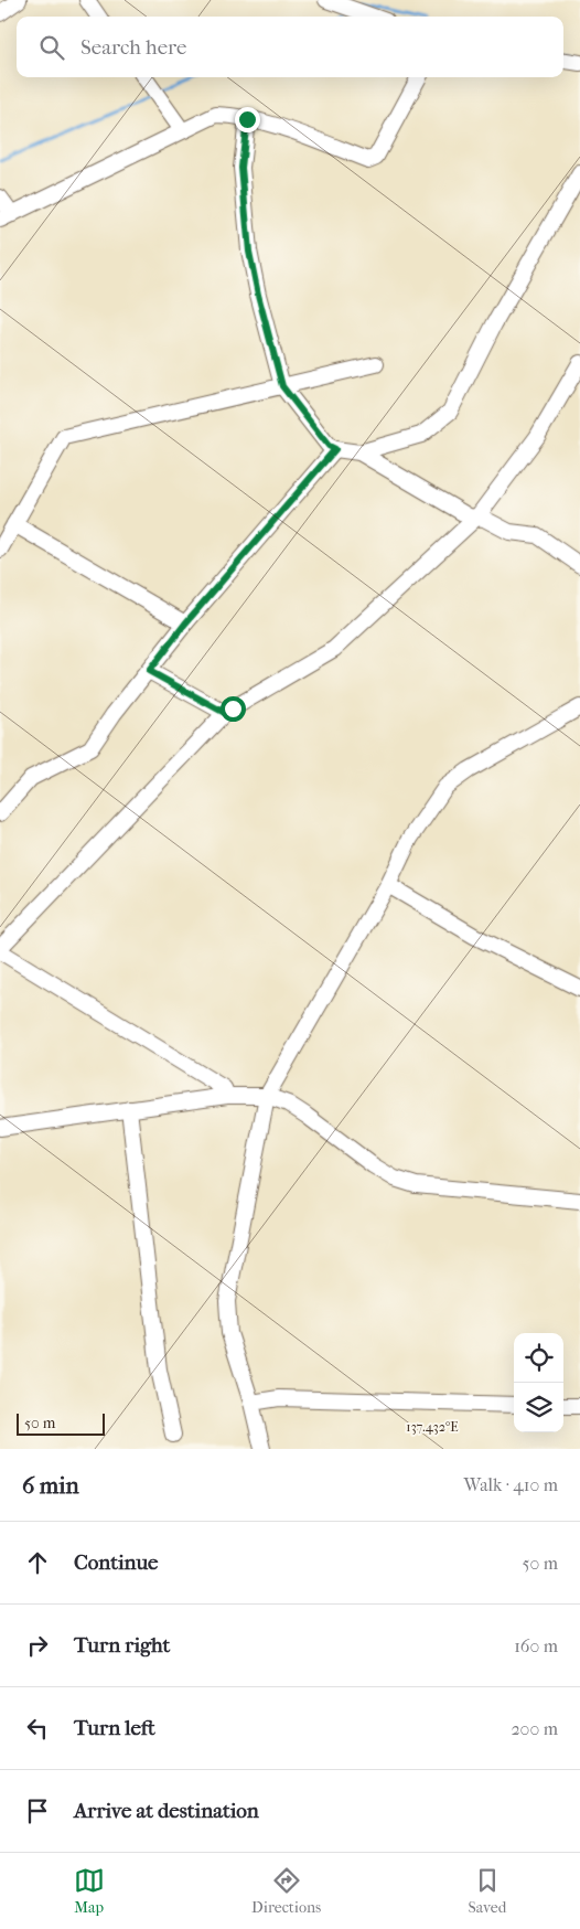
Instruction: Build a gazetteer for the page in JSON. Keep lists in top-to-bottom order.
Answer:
{
  "scale_bar": "50 m",
  "page": {
    "search": "Search here",
    "scale": "50 m",
    "heading": ["6 min", "Walk · 410 m"],
    "list": [
      ["Continue", "50 m"],
      ["Turn right", "160 m"],
      ["Turn left", "200 m"],
      "Arrive at destination"
    ],
    "nav": ["Map", "Directions", "Saved"]
  },
  "coordinates": ["137.432°E"]
}
